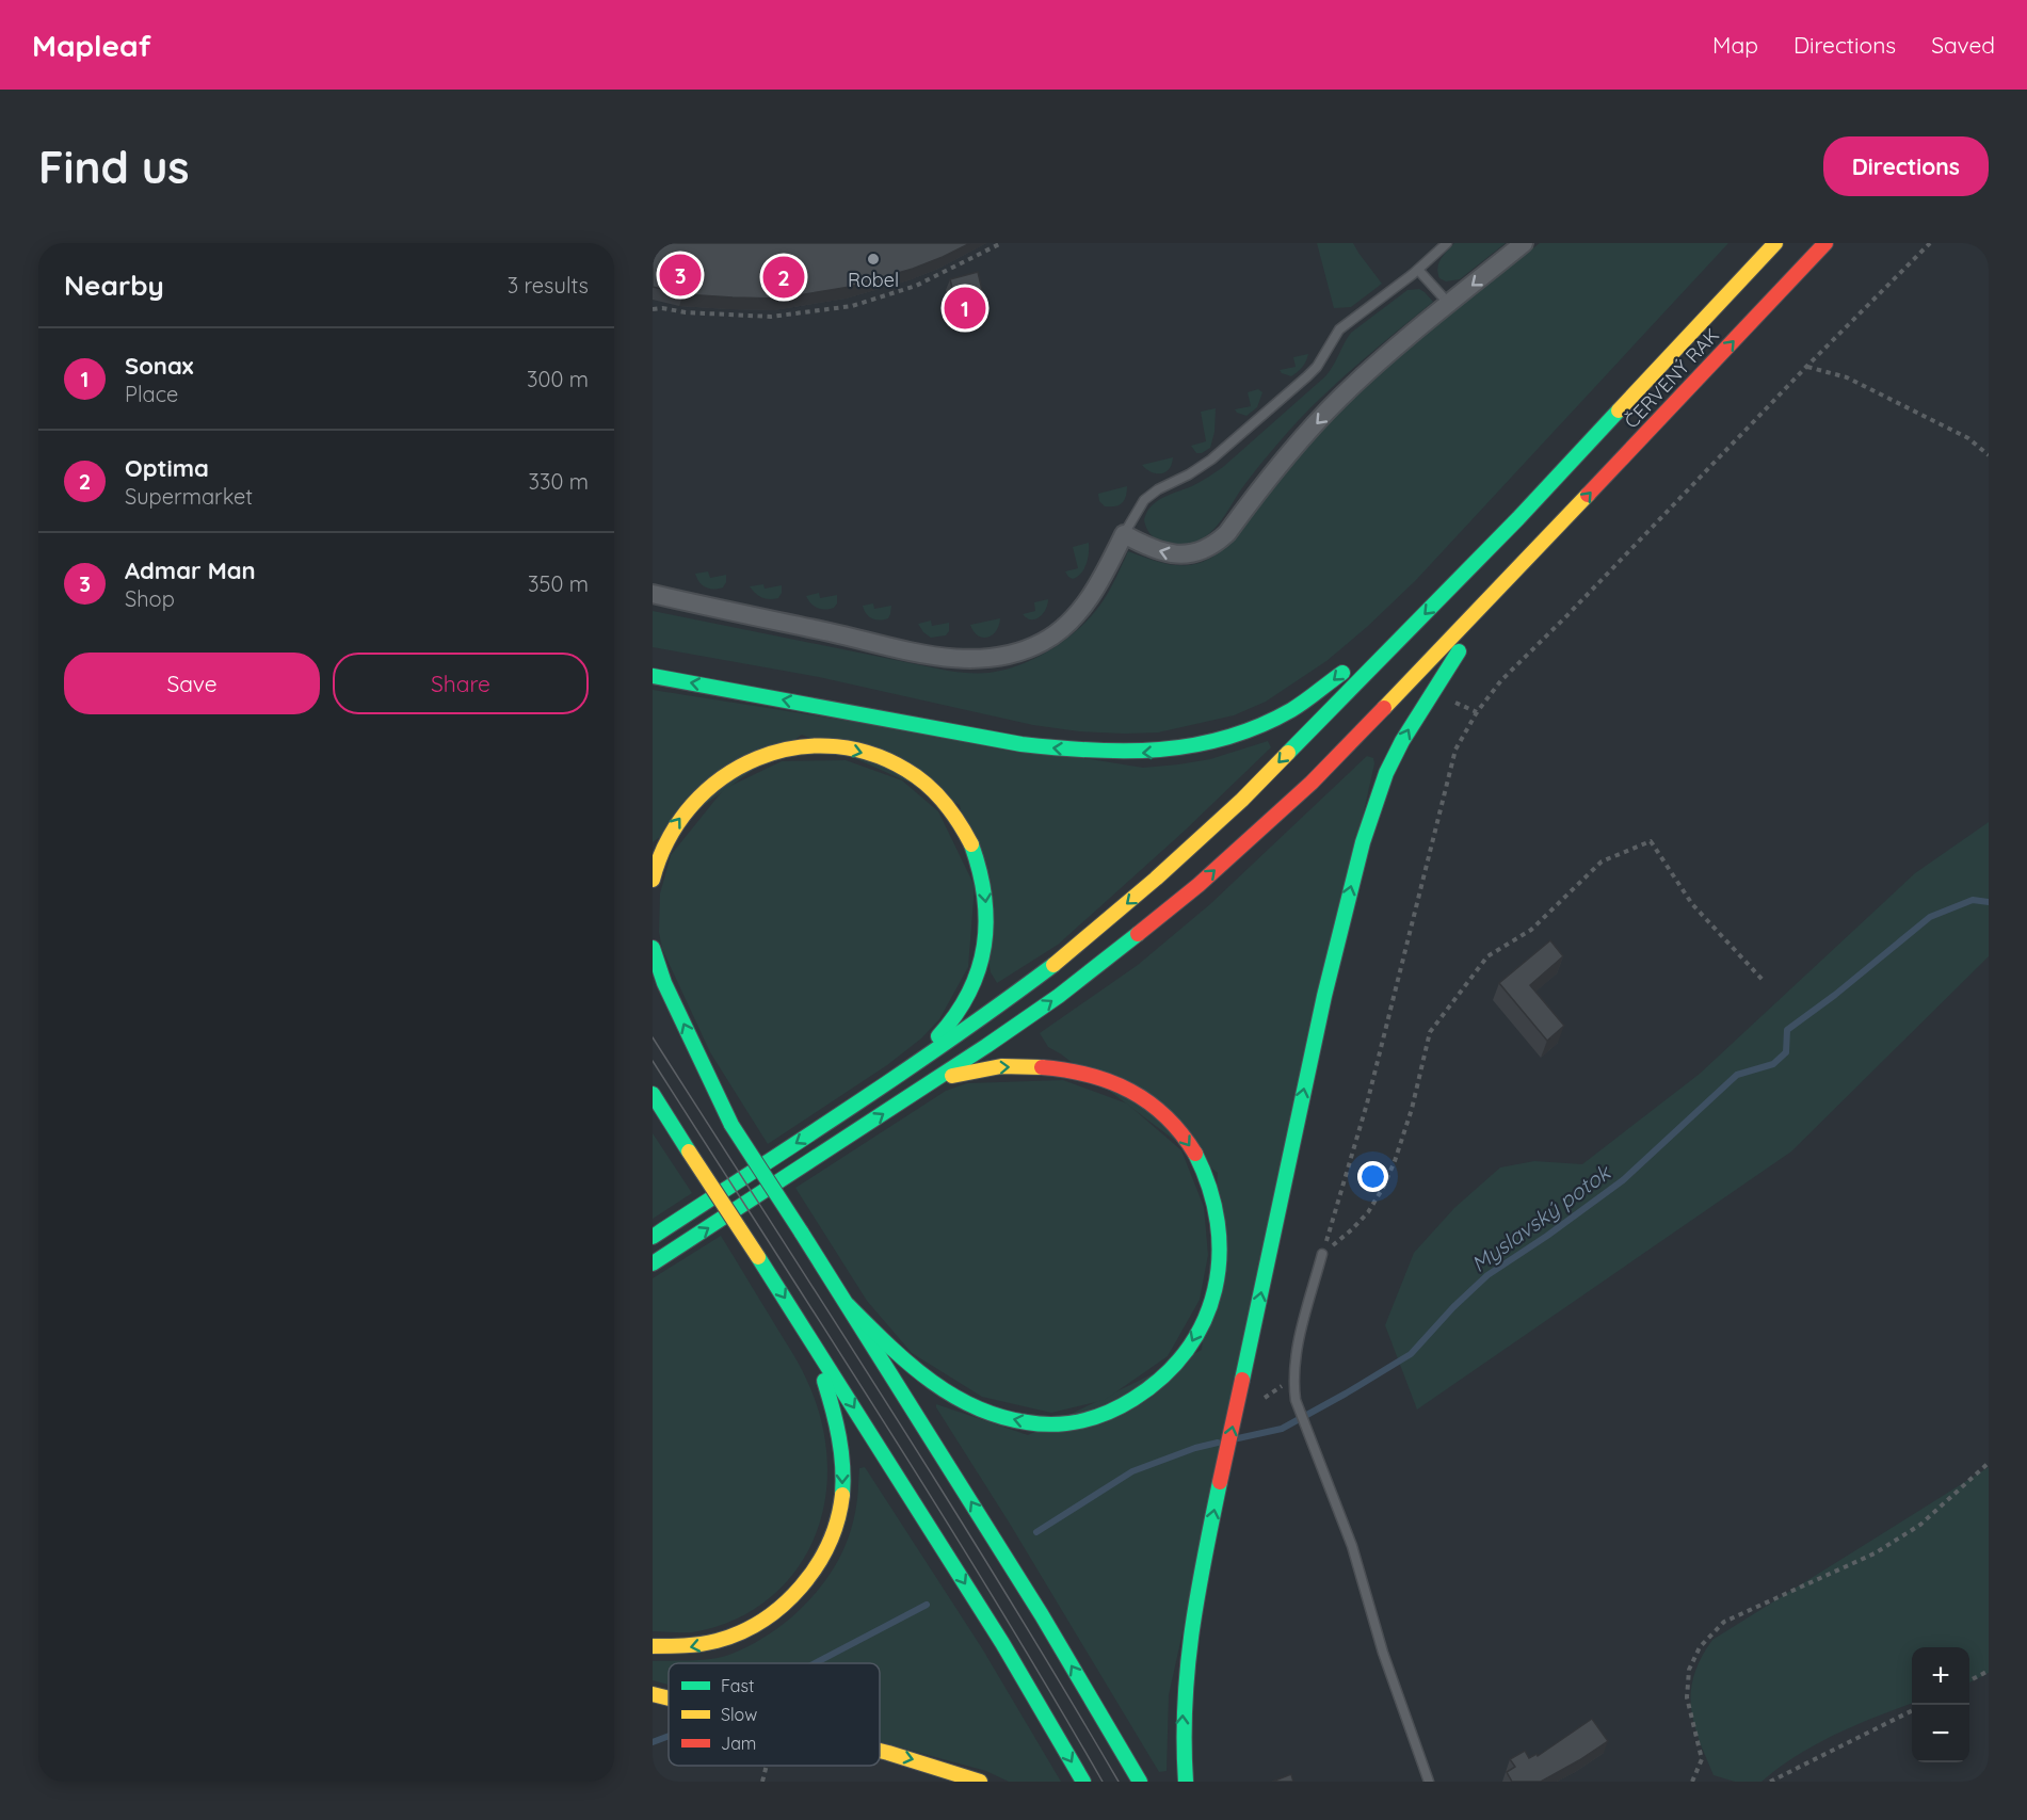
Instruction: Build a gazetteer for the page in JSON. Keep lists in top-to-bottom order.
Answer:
{
  "streets": {
    "highway": ["ČERVENÝ RAK"]
  },
  "water": ["Myslavský potok"],
  "places": ["Robel"],
  "legend": ["Fast", "Slow", "Jam"],
  "page": {
    "header": "Mapleaf",
    "nav": ["Map", "Directions", "Saved"],
    "buttons": [
      "Directions",
      ["Save", "Share"]
    ],
    "title": "Find us",
    "heading": ["Nearby", "3 results"],
    "pins": ["3", "2", "1"],
    "list": [
      {
        "mark": "1",
        "name": "Sonax",
        "note": "Place",
        "value": "300 m"
      },
      {
        "mark": "2",
        "name": "Optima",
        "note": "Supermarket",
        "value": "330 m"
      },
      {
        "mark": "3",
        "name": "Admar Man",
        "note": "Shop",
        "value": "350 m"
      }
    ],
    "map_buttons": ["+", "−"]
  }
}
